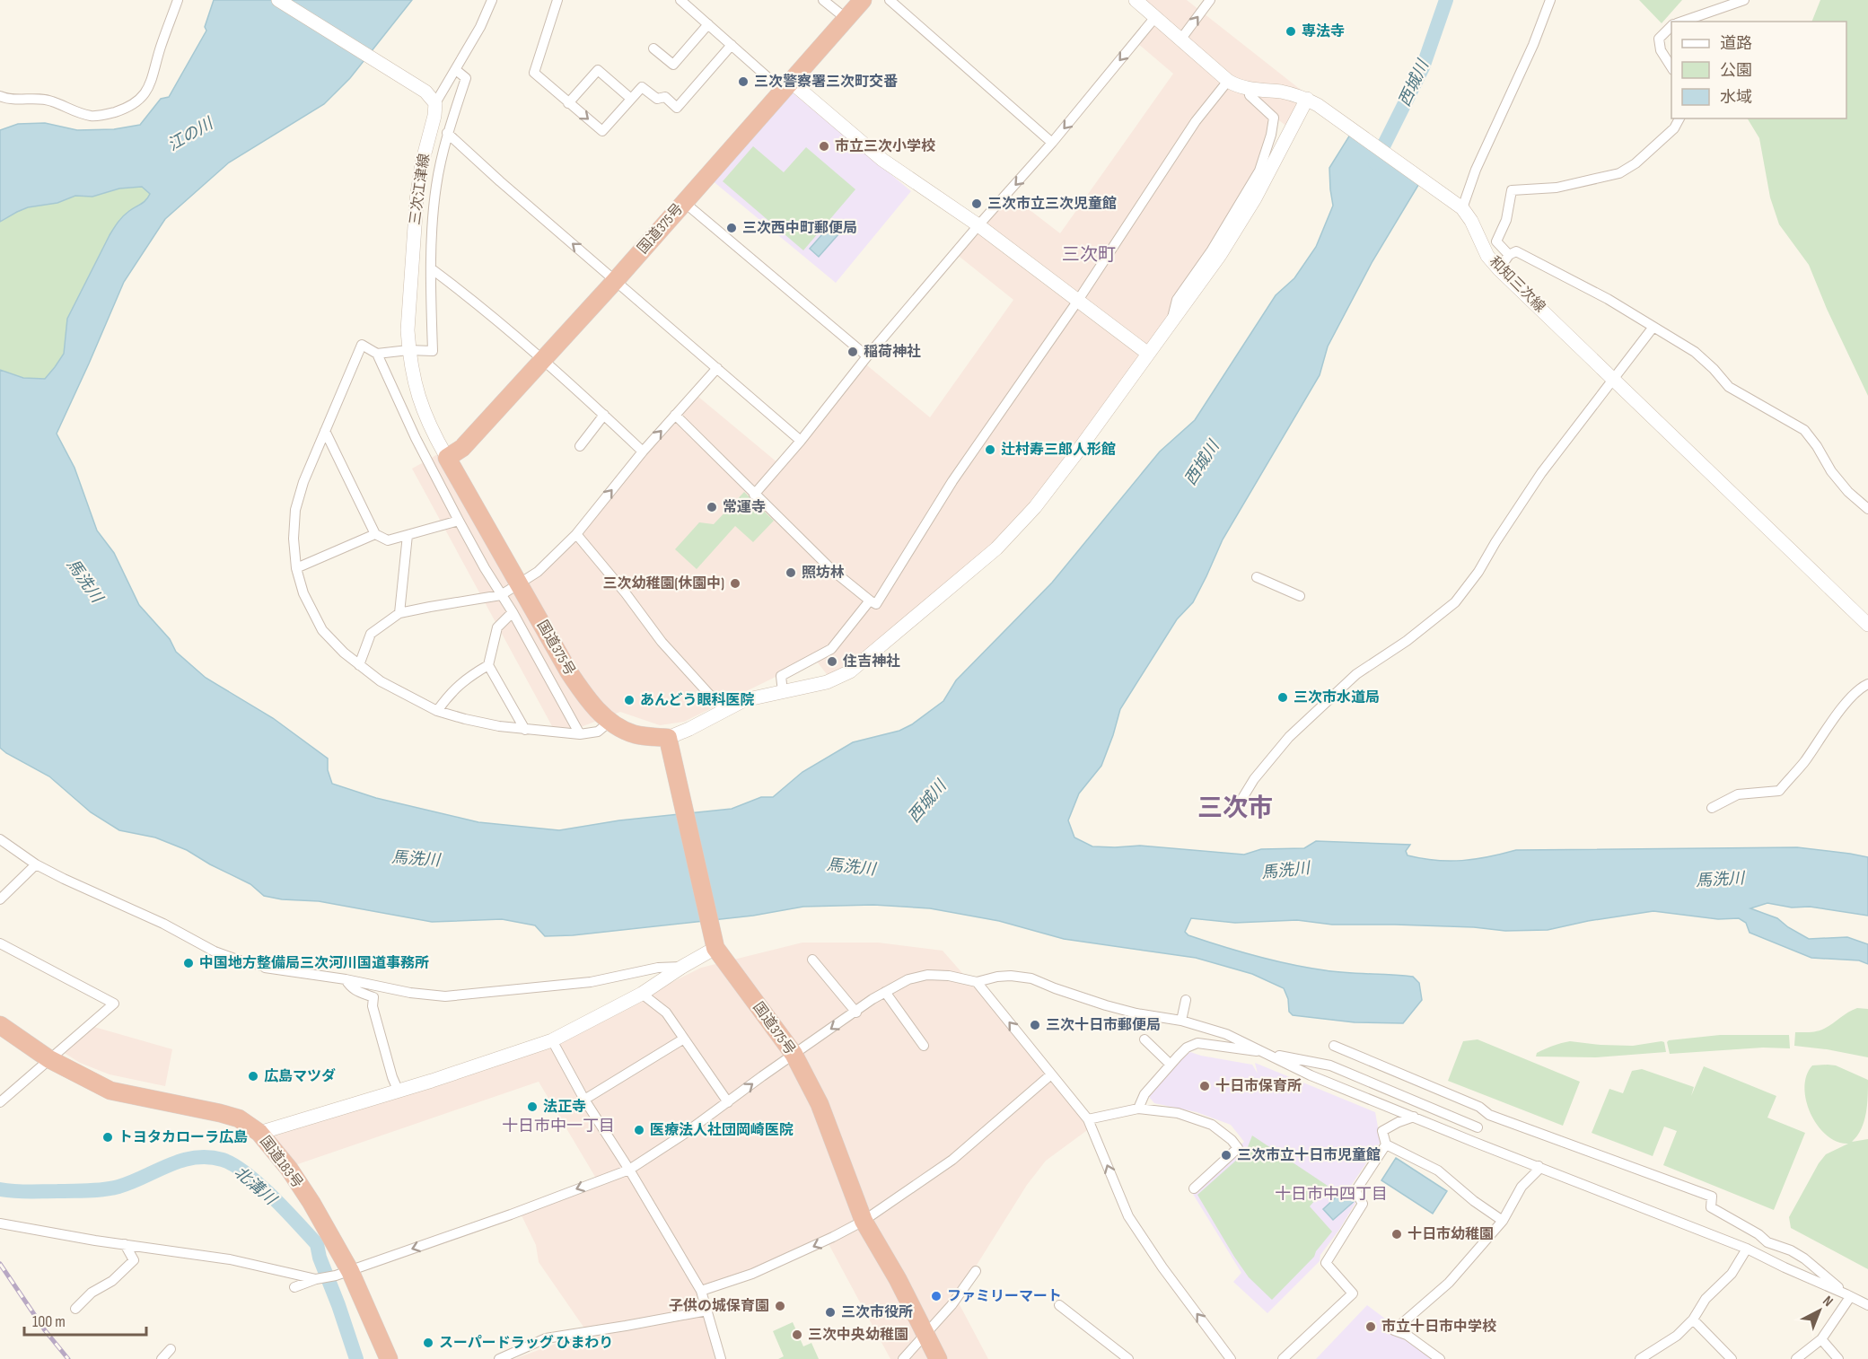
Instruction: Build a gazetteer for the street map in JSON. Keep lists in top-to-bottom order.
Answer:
{
  "streets": {
    "highway": ["国道375号", "国道183号"],
    "street": ["三次江津線", "和知三次線"]
  },
  "crossings": [
    ["三次江津線", "国道375号"]
  ],
  "districts": [
    "三次町",
    "三次市",
    "十日市中一丁目",
    "十日市中四丁目"
  ],
  "water": [
    "西城川",
    "江の川",
    "馬洗川",
    "北溝川"
  ],
  "places": [
    "専法寺",
    "三次警察署三次町交番",
    "市立三次小学校",
    "三次市立三次児童館",
    "三次西中町郵便局",
    "稲荷神社",
    "辻村寿三郎人形館",
    "常運寺",
    "照坊林",
    "三次幼稚園(休園中)",
    "住吉神社",
    "三次市水道局",
    "あんどう眼科医院",
    "中国地方整備局三次河川国道事務所",
    "三次十日市郵便局",
    "広島マツダ",
    "十日市保育所",
    "法正寺",
    "医療法人社団岡崎医院",
    "トヨタカローラ広島",
    "三次市立十日市児童館",
    "十日市幼稚園",
    "ファミリーマート",
    "子供の城保育園",
    "三次市役所",
    "市立十日市中学校",
    "三次中央幼稚園",
    "スーパードラッグ ひまわり"
  ],
  "legend": ["道路", "公園", "水域"],
  "scale_bar": "100 m",
  "north": "top right"
}
